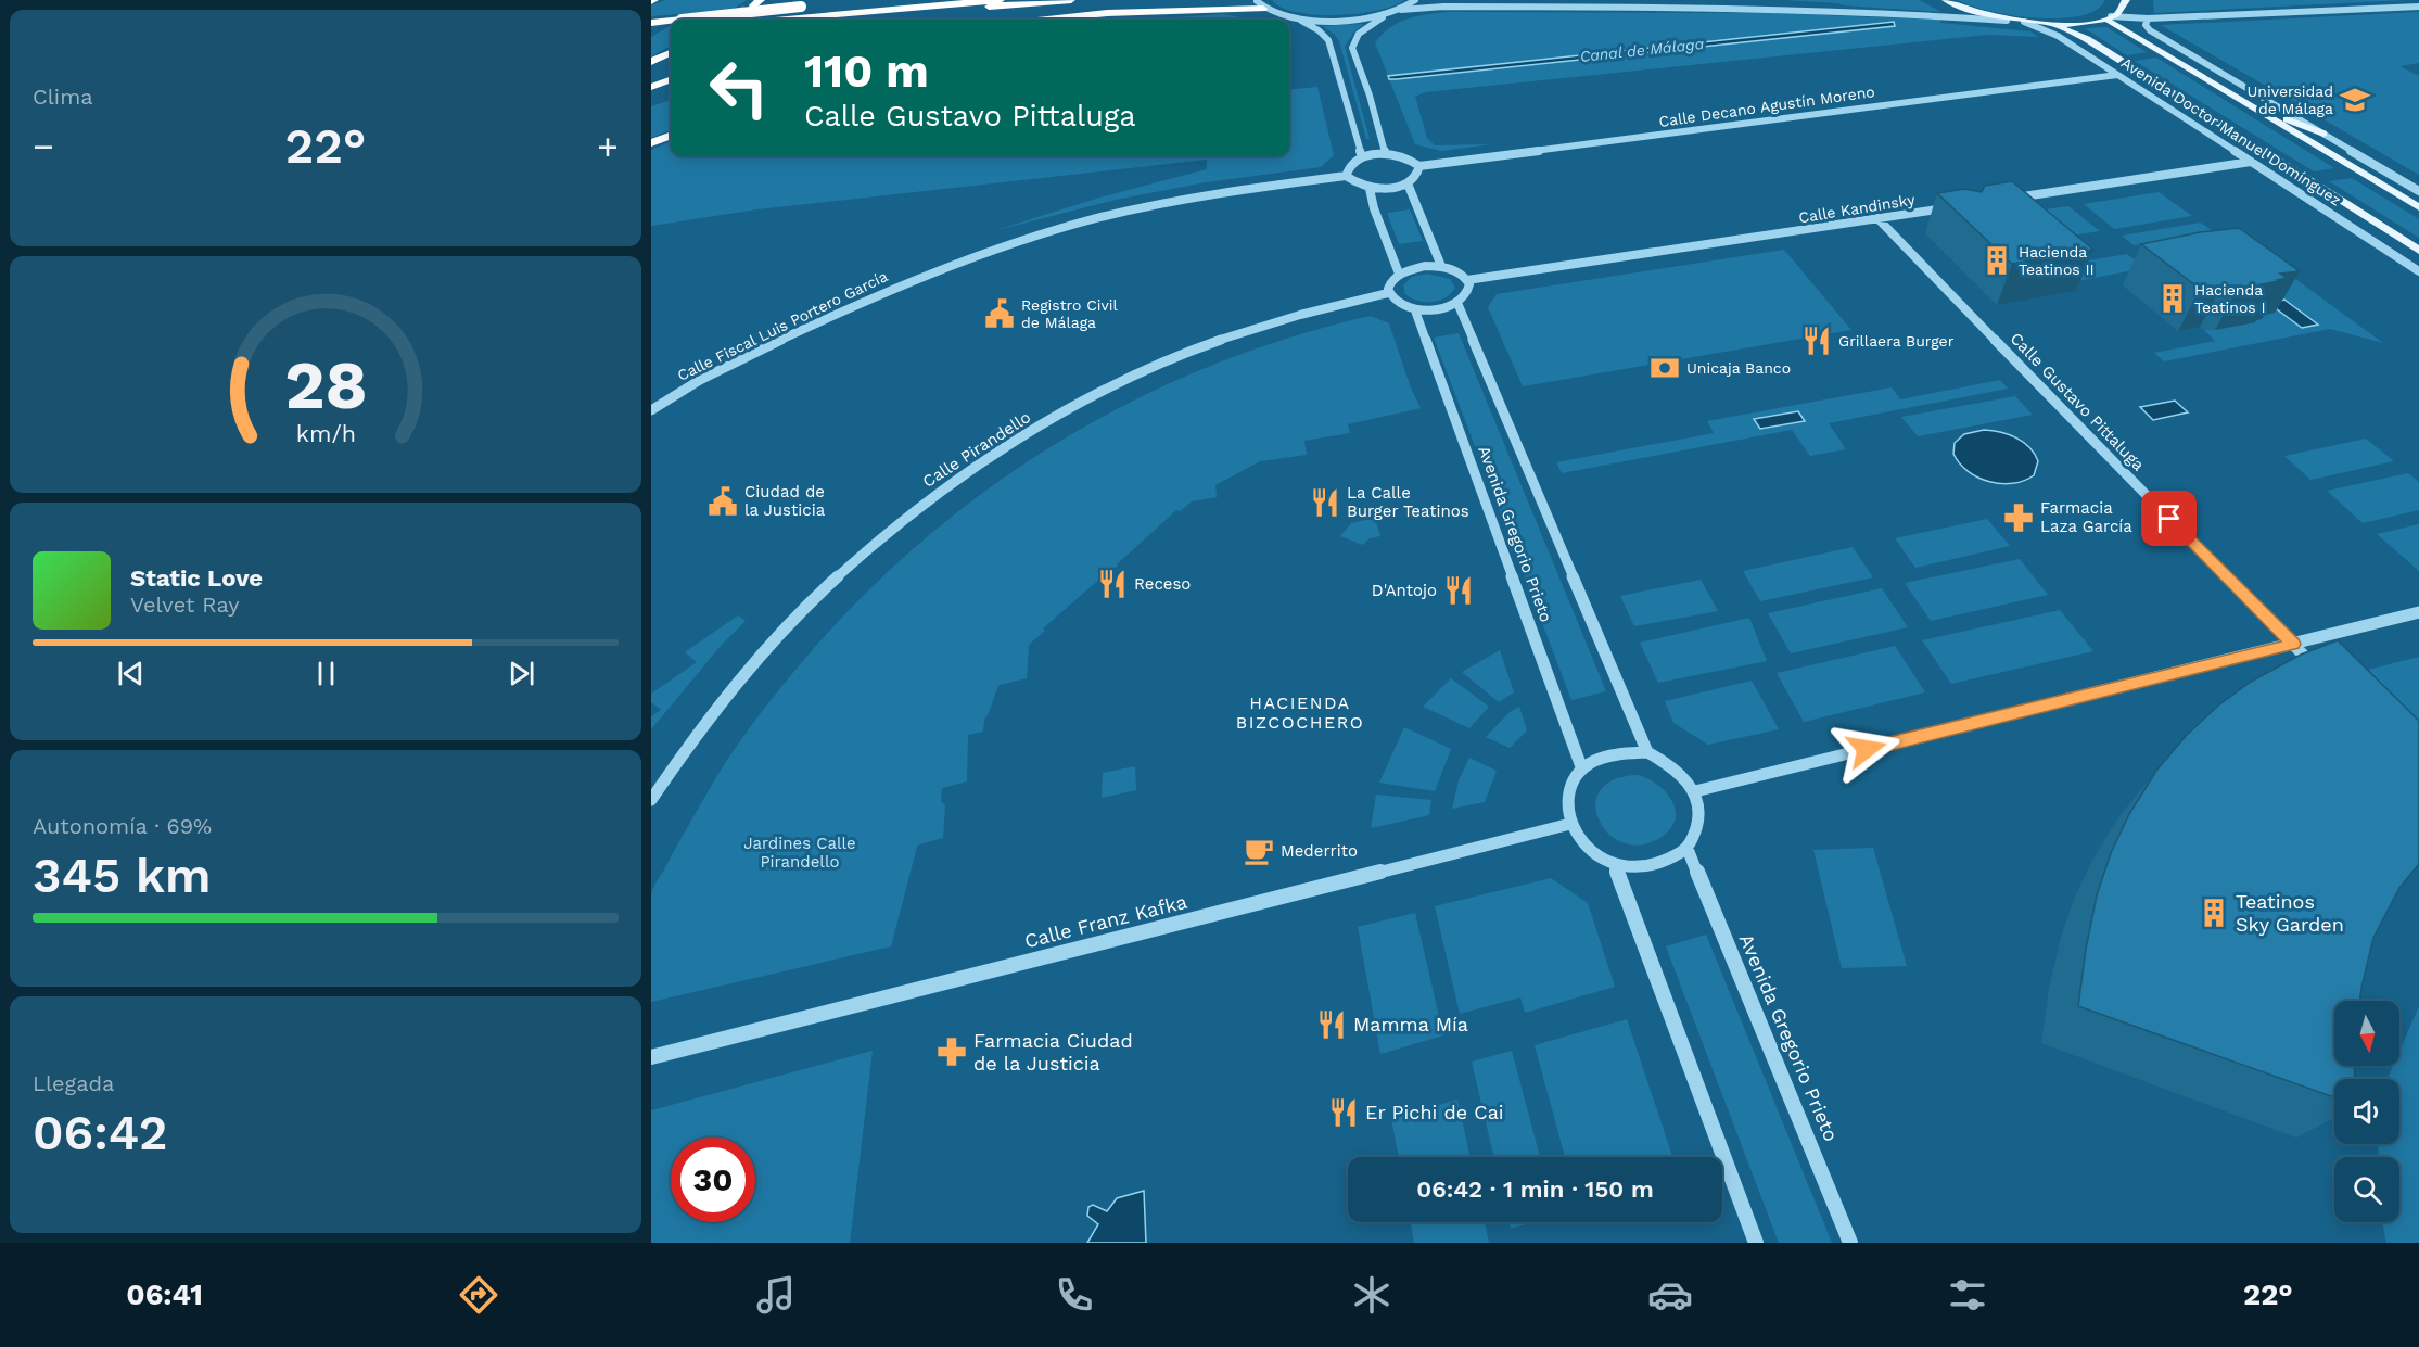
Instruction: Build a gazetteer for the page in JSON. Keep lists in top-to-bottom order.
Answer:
{
  "streets": {
    "main road": ["Avenida Doctor Manuel Domínguez"],
    "street": [
      "Calle Decano Agustín Moreno",
      "Calle Kandinsky",
      "Calle Fiscal Luis Portero García",
      "Calle Gustavo Pittaluga",
      "Calle Pirandello",
      "Avenida Gregorio Prieto",
      "Calle Franz Kafka"
    ]
  },
  "crossings": [
    ["Calle Decano Agustín Moreno", "Avenida Doctor Manuel Domínguez"],
    ["Calle Kandinsky", "Calle Gustavo Pittaluga"],
    ["Avenida Gregorio Prieto", "Calle Franz Kafka"]
  ],
  "districts": ["HACIENDA BIZCOCHERO"],
  "water": ["Canal de Málaga"],
  "parks": ["Jardines Calle Pirandello"],
  "places": {
    "school or university": ["Universidad de Málaga"],
    "building": ["Hacienda Teatinos II", "Hacienda Teatinos I", "Teatinos Sky Garden"],
    "public building": ["Registro Civil de Málaga", "Ciudad de la Justicia"],
    "restaurant": [
      "Grillaera Burger",
      "La Calle Burger Teatinos",
      "Receso",
      "D'Antojo",
      "Mamma Mía",
      "Er Pichi de Cai"
    ],
    "bank": ["Unicaja Banco"],
    "pharmacy": ["Farmacia Laza García", "Farmacia Ciudad de la Justicia"],
    "cafe": ["Mederrito"]
  },
  "north": "bottom",
  "page": {
    "tile": [
      "Clima",
      ["Autonomía · 69%", "345 km"],
      ["Llegada", "06:42"]
    ],
    "turn": ["110 m", "Calle Gustavo Pittaluga"],
    "heat": ["−", "22°", "+"],
    "song": ["Static Love", "Velvet Ray"],
    "limit": "30",
    "trip": "06:42 · 1 min · 150 m",
    "tabs": ["06:41", "22°"],
    "gauge": ["28", "km/h"]
  }
}
